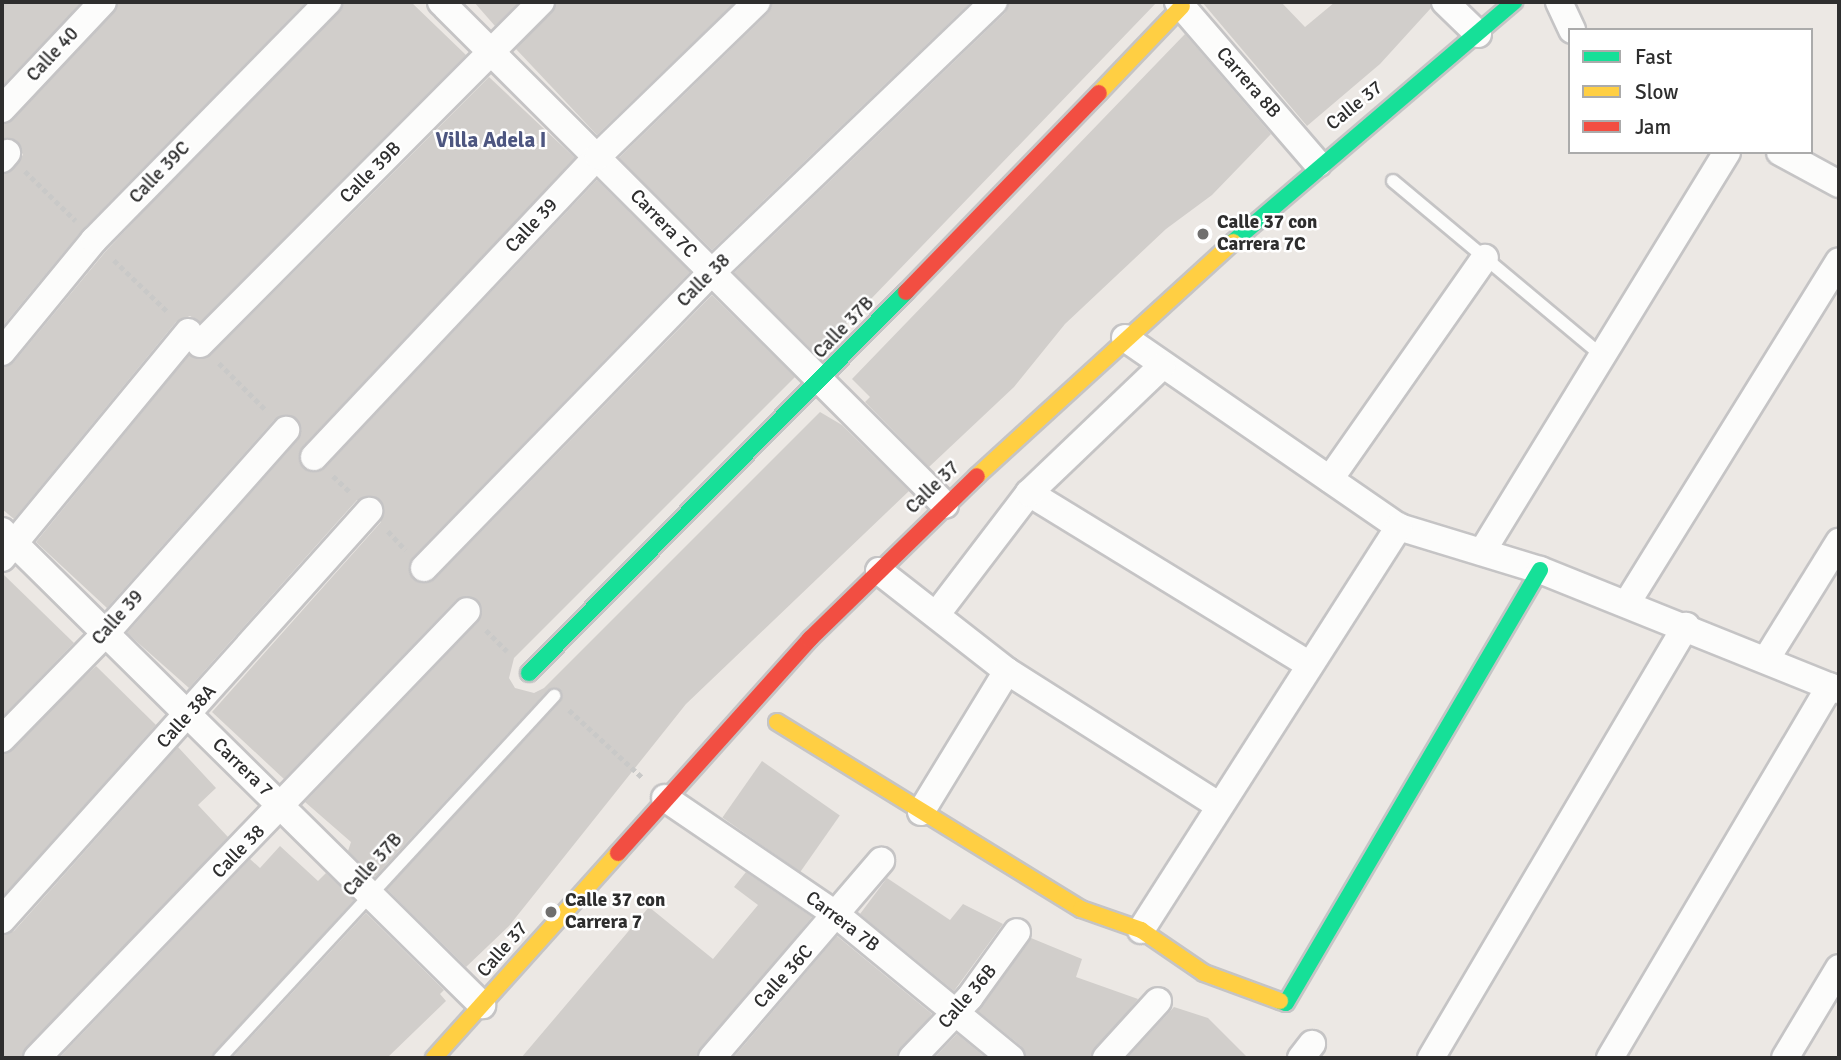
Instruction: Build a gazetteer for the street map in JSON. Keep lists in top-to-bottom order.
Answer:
{
  "streets": {
    "street": [
      "Calle 40",
      "Carrera 8B",
      "Calle 37",
      "Calle 39C",
      "Calle 39B",
      "Carrera 7C",
      "Calle 39",
      "Calle 38",
      "Calle 37B",
      "Calle 38A",
      "Carrera 7",
      "Carrera 7B",
      "Calle 36C",
      "Calle 36B"
    ]
  },
  "crossings": [
    ["Carrera 8B", "Calle 37"],
    ["Carrera 8B", "Calle 37B"],
    ["Calle 37", "Carrera 7C"],
    ["Calle 37", "Carrera 7"],
    ["Calle 37", "Carrera 7B"],
    ["Calle 39B", "Carrera 7C"],
    ["Calle 39B", "Carrera 7"],
    ["Carrera 7C", "Calle 39"],
    ["Carrera 7C", "Calle 38"],
    ["Carrera 7C", "Calle 37B"],
    ["Calle 39", "Carrera 7"],
    ["Calle 38", "Carrera 7"],
    ["Calle 37B", "Carrera 7"],
    ["Calle 38A", "Carrera 7"],
    ["Carrera 7B", "Calle 36C"],
    ["Carrera 7B", "Calle 36B"]
  ],
  "districts": ["Villa Adela I"],
  "places": ["Calle 37 con Carrera 7C", "Calle 37 con Carrera 7"],
  "legend": ["Fast", "Slow", "Jam"]
}
